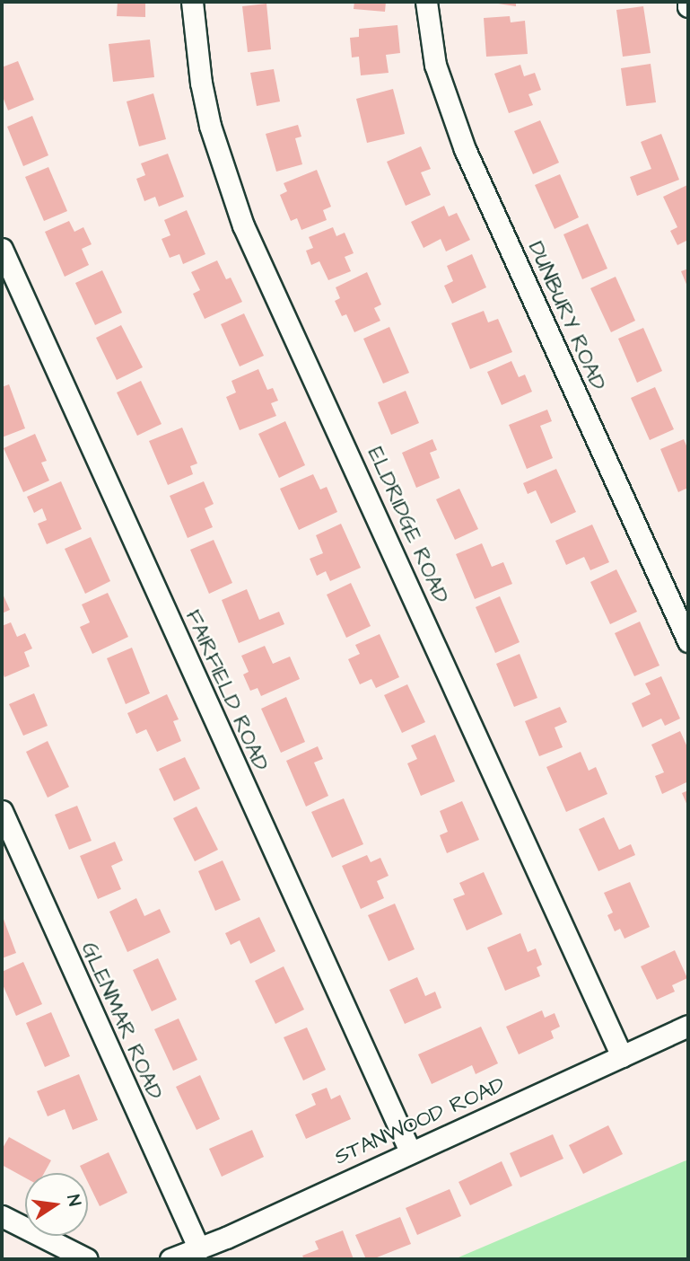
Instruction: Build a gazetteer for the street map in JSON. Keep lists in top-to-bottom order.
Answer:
{
  "streets": {
    "street": [
      "DUNBURY ROAD",
      "ELDRIDGE ROAD",
      "FAIRFIELD ROAD",
      "GLENMAR ROAD",
      "STANWOOD ROAD"
    ]
  },
  "crossings": [
    ["ELDRIDGE ROAD", "STANWOOD ROAD"],
    ["FAIRFIELD ROAD", "STANWOOD ROAD"],
    ["GLENMAR ROAD", "STANWOOD ROAD"]
  ],
  "north": "right"
}
